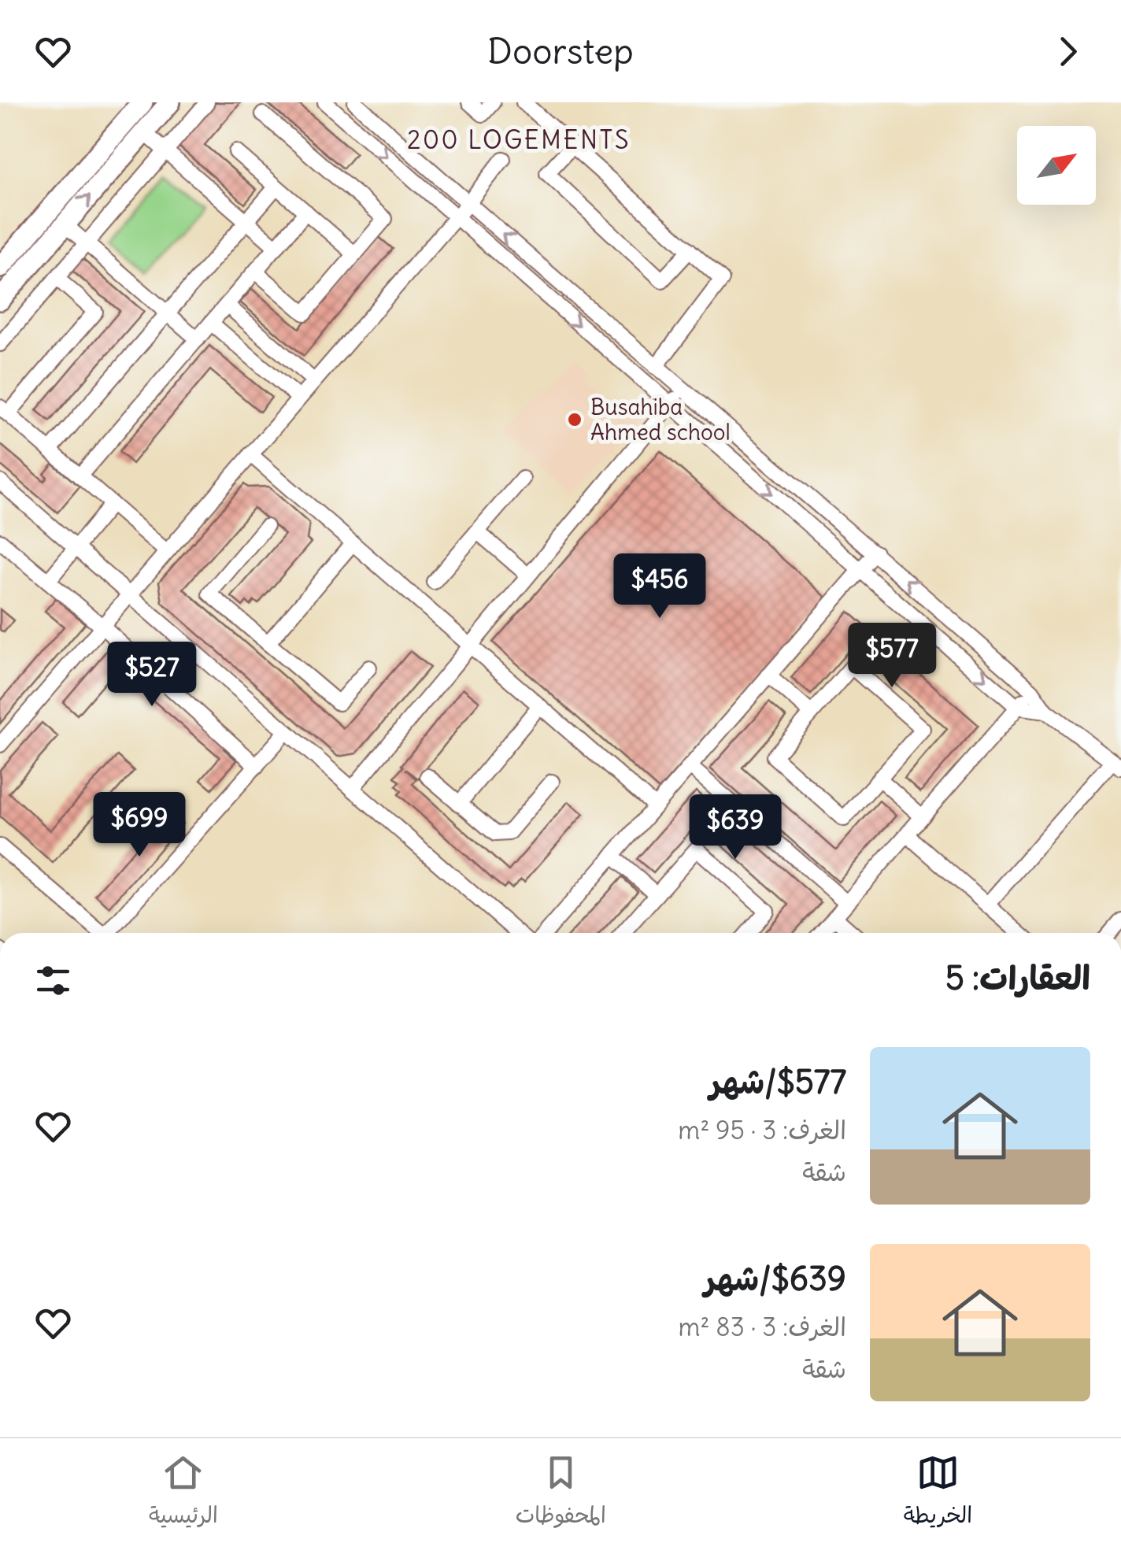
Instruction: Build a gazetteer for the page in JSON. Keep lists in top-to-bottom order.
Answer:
{
  "districts": ["200 LOGEMENTS"],
  "places": ["Busahiba Ahmed school"],
  "north": "top right",
  "page": {
    "header": "Doorstep",
    "price": [
      "$456",
      "$577",
      "$527",
      "$699",
      "$639"
    ],
    "heading": "العقارات: 5",
    "list": [
      {
        "name": "$577/شهر",
        "note": "الغرف: 3 · 95 m² · شقة"
      },
      {
        "name": "$639/شهر",
        "note": "الغرف: 3 · 83 m² · شقة"
      }
    ],
    "tabs": ["الخريطة", "المحفوظات", "الرئيسية"]
  }
}
